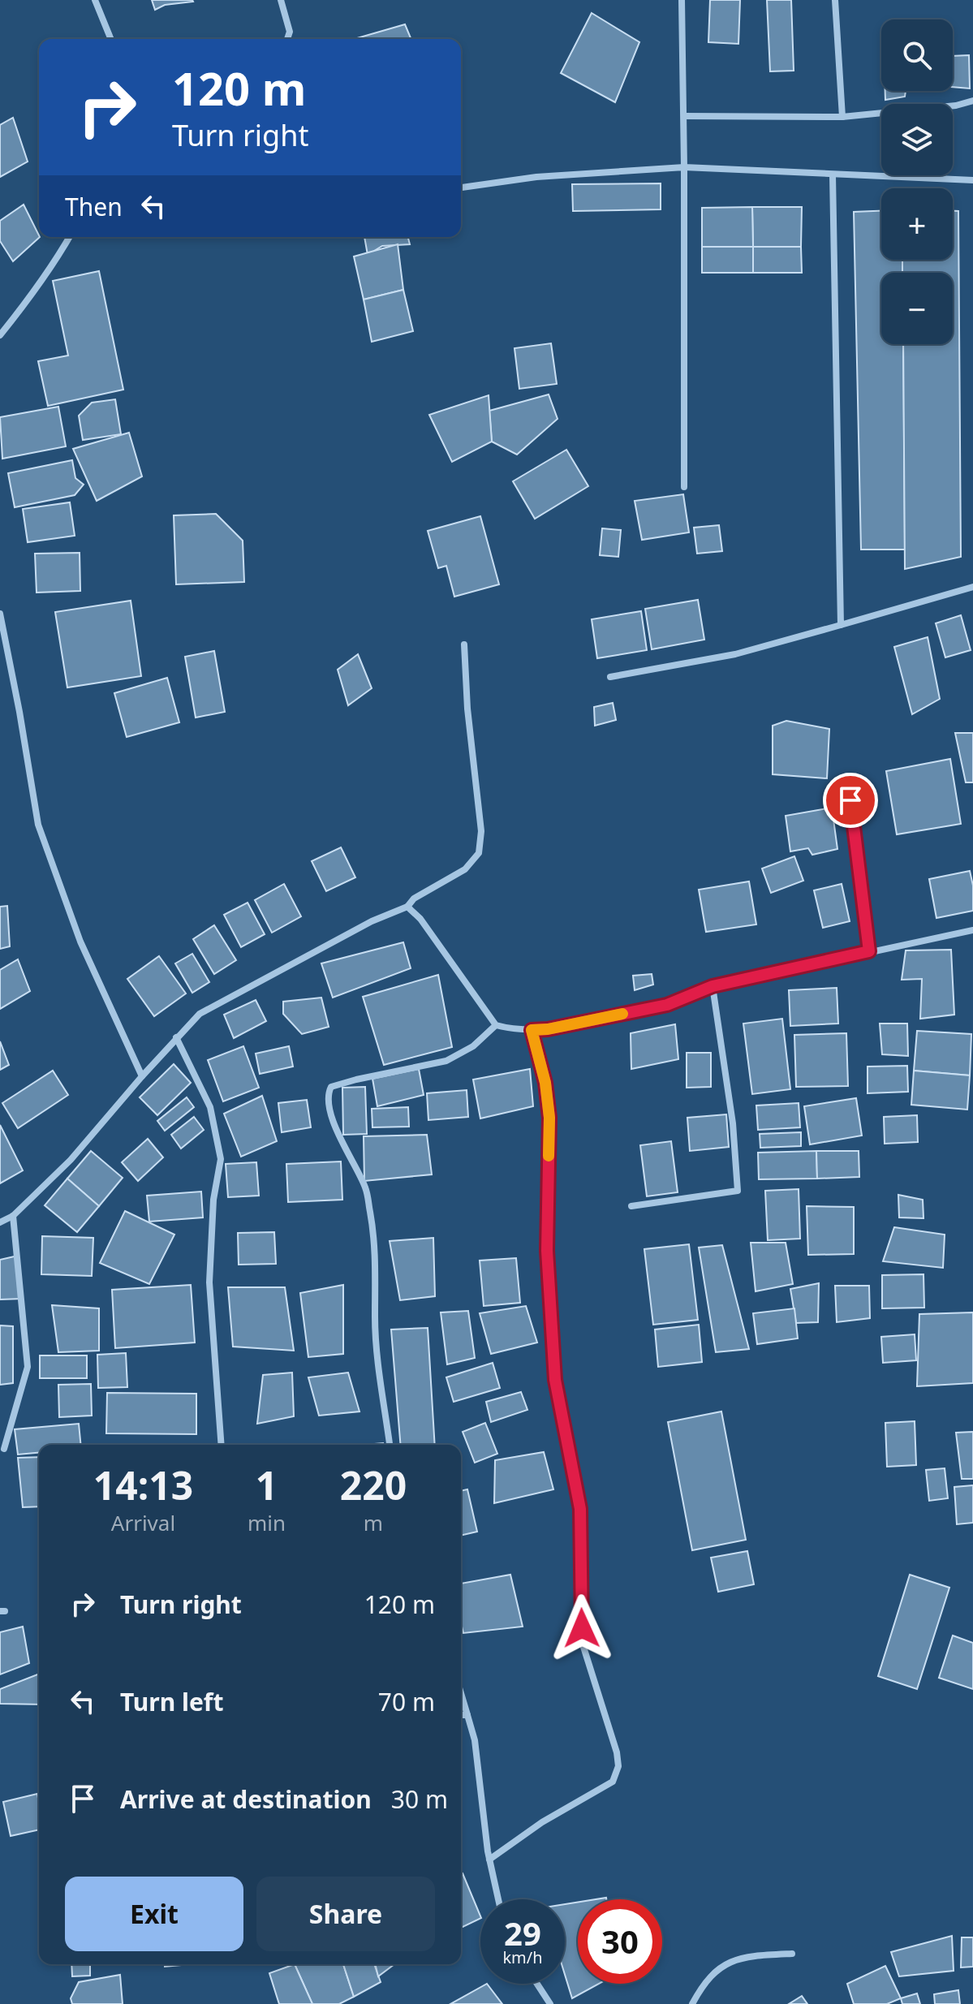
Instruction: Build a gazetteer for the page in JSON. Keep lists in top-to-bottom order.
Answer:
{
  "page": {
    "map_buttons": ["+", "−"],
    "turn": ["120 m", "Turn right"],
    "then": "Then",
    "eta": [
      "14:13",
      "Arrival",
      "1",
      "min",
      "220",
      "m"
    ],
    "list": [
      {
        "name": "Turn right",
        "value": "120 m"
      },
      {
        "name": "Turn left",
        "value": "70 m"
      },
      {
        "name": "Arrive at destination",
        "value": "30 m"
      }
    ],
    "buttons": ["Exit", "Share"],
    "speed": "29 km/h",
    "limit": "30"
  }
}
